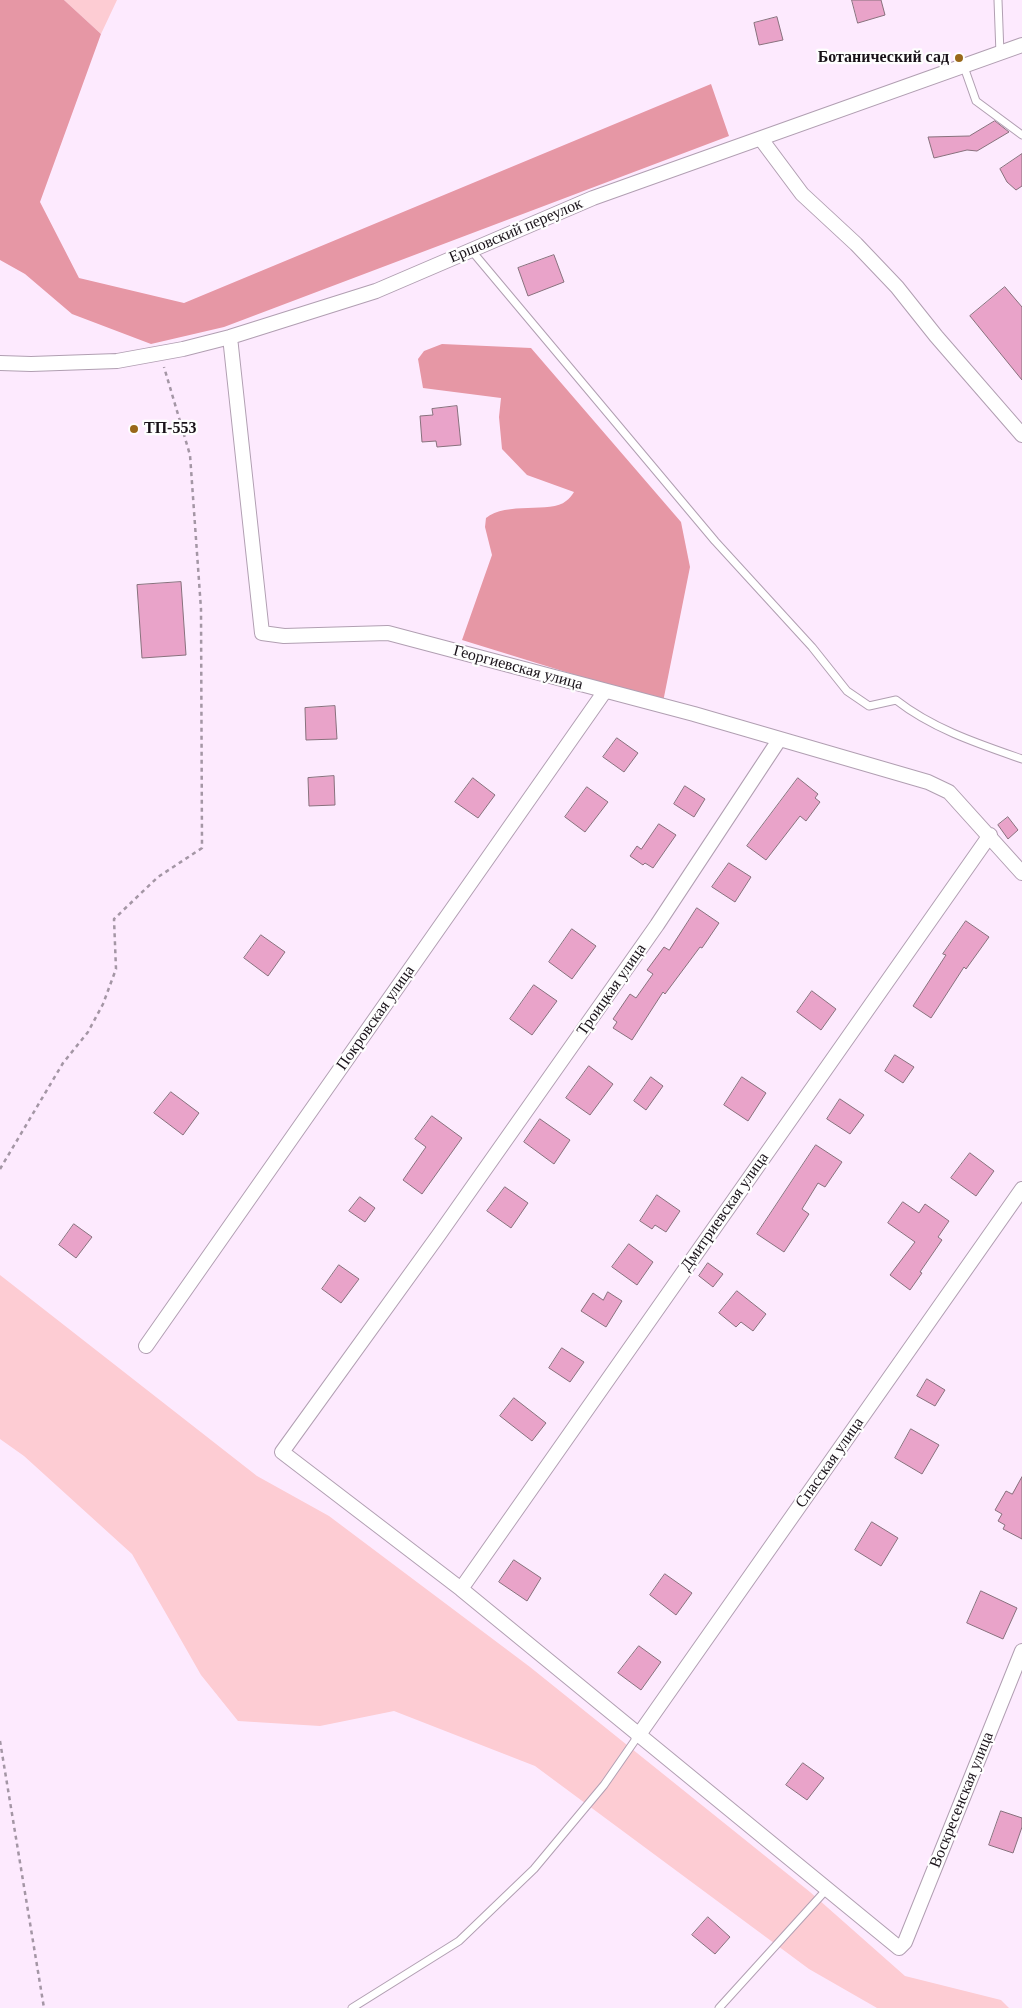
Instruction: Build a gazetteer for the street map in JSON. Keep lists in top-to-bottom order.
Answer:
{
  "streets": {
    "street": [
      "Ершовский переулок",
      "Георгиевская улица",
      "Троицкая улица",
      "Покровская улица",
      "Дмитриевская улица",
      "Спасская улица",
      "Воскресенская улица"
    ]
  },
  "crossings": [
    ["Ершовский переулок", "Георгиевская улица"],
    ["Георгиевская улица", "Троицкая улица"],
    ["Георгиевская улица", "Покровская улица"],
    ["Георгиевская улица", "Дмитриевская улица"],
    ["Троицкая улица", "Дмитриевская улица"]
  ],
  "places": ["Ботанический сад", "ТП-553"]
}
